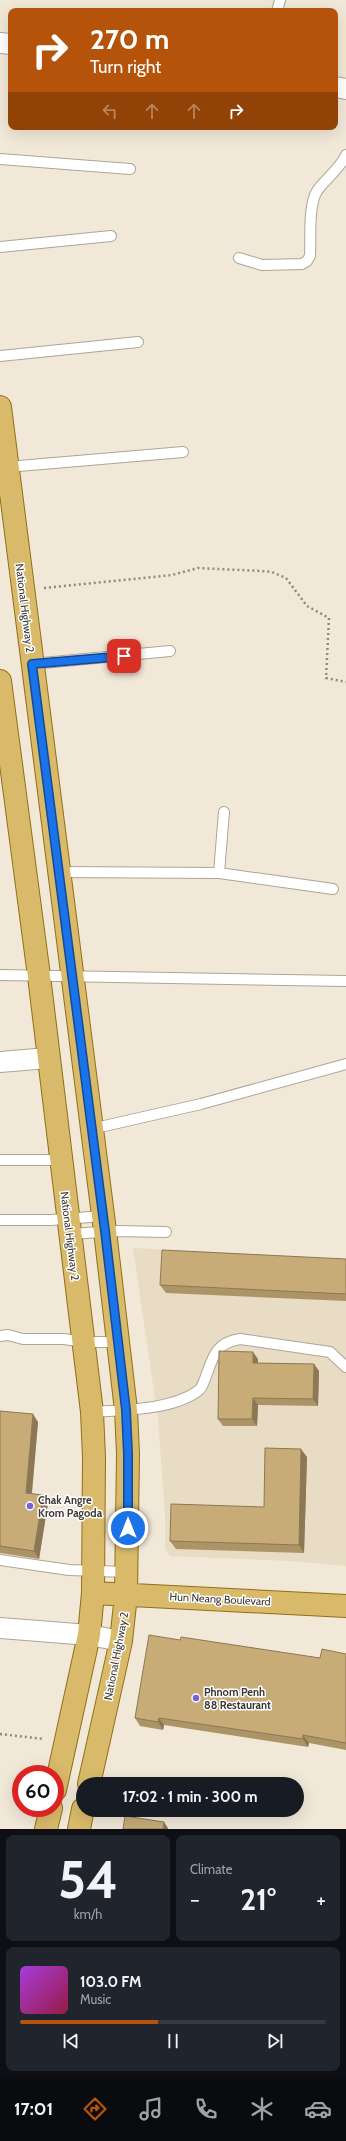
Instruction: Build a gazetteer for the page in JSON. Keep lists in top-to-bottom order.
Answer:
{
  "streets": {
    "main road": ["National Highway 2", "Hun Neang Boulevard"]
  },
  "crossings": [
    ["National Highway 2", "Hun Neang Boulevard"]
  ],
  "places": ["Chak Angre Krom Pagoda", "Phnom Penh 88 Restaurant"],
  "page": {
    "turn": ["270 m", "Turn right"],
    "limit": "60",
    "trip": "17:02 · 1 min · 300 m",
    "tile": [
      ["54", "km/h"],
      "Climate"
    ],
    "heat": ["−", "21°", "+"],
    "song": ["103.0 FM", "Music"],
    "tabs": "17:01"
  }
}
